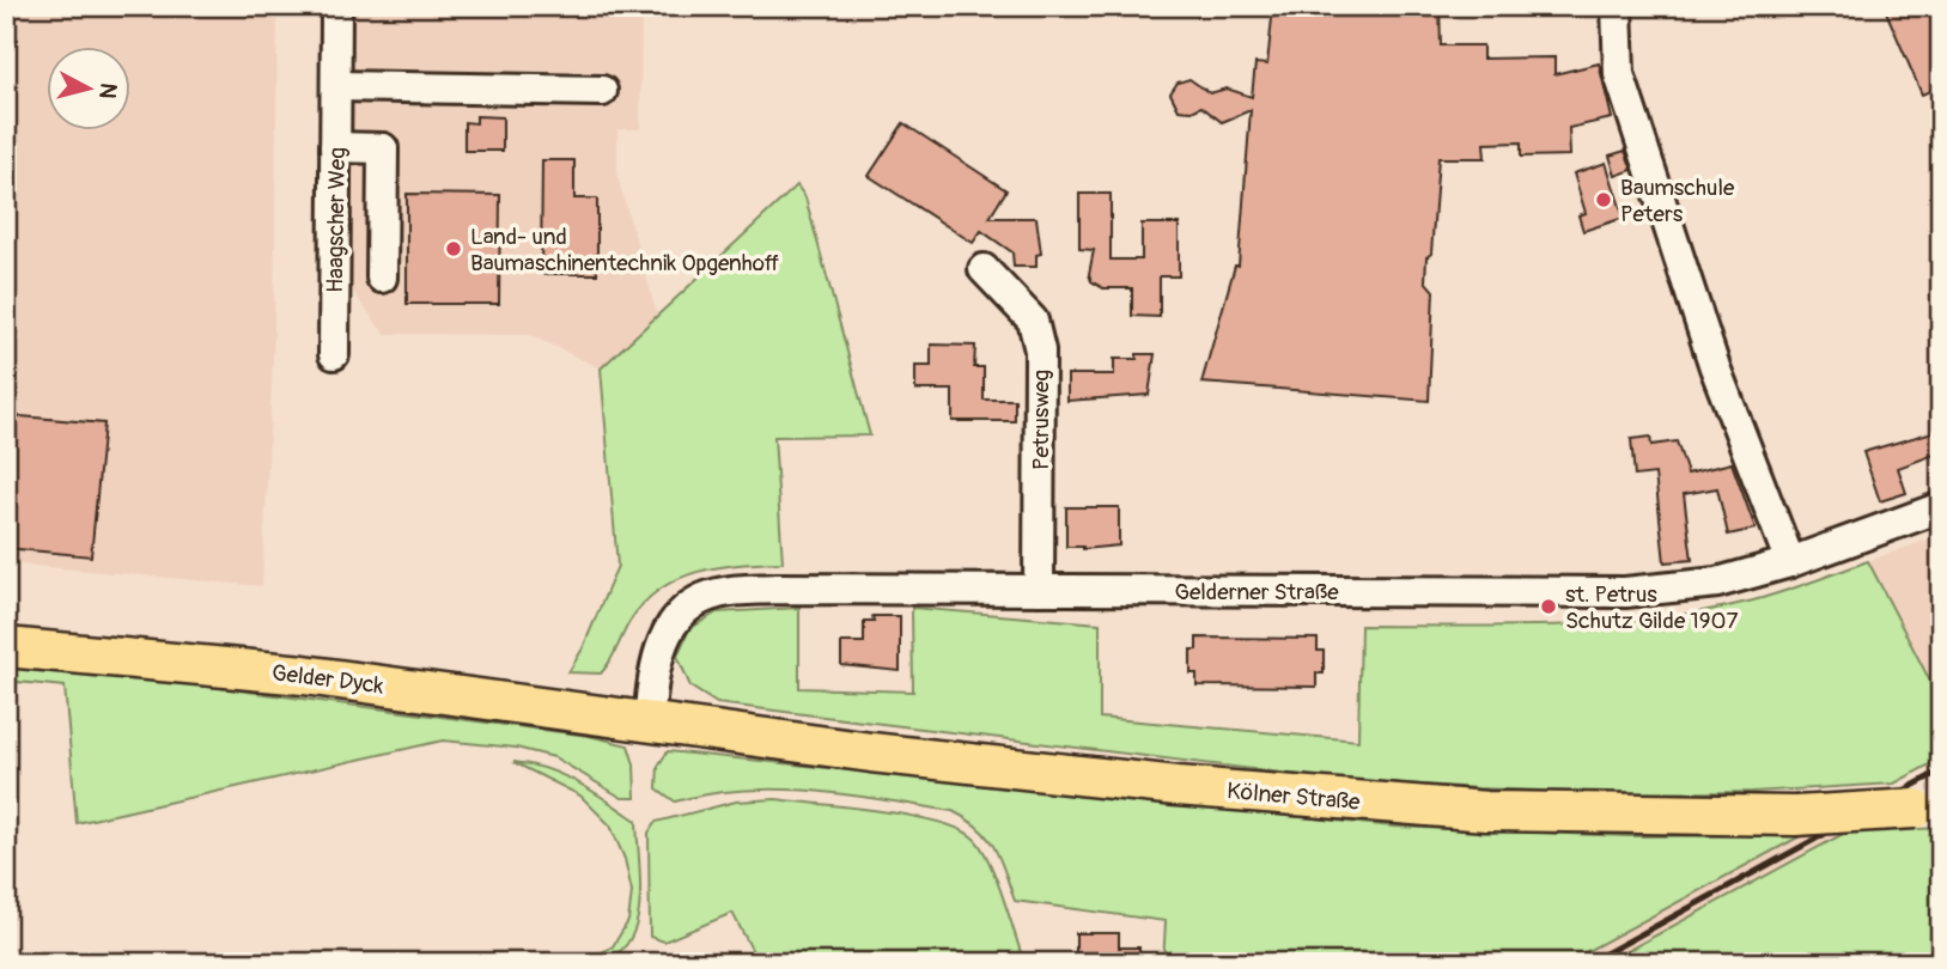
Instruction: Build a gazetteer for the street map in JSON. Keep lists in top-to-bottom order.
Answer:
{
  "streets": {
    "main road": ["Gelder Dyck", "Kölner Straße"],
    "street": ["Haagscher Weg", "Petrusweg", "Gelderner Straße"]
  },
  "crossings": [
    ["Petrusweg", "Gelderner Straße"],
    ["Gelderner Straße", "Gelder Dyck"],
    ["Gelderner Straße", "Kölner Straße"],
    ["Gelder Dyck", "Kölner Straße"]
  ],
  "places": ["Baumschule Peters", "Land- und Baumaschinentechnik Opgenhoff", "st. Petrus Schutz Gilde 1907"],
  "north": "right"
}
